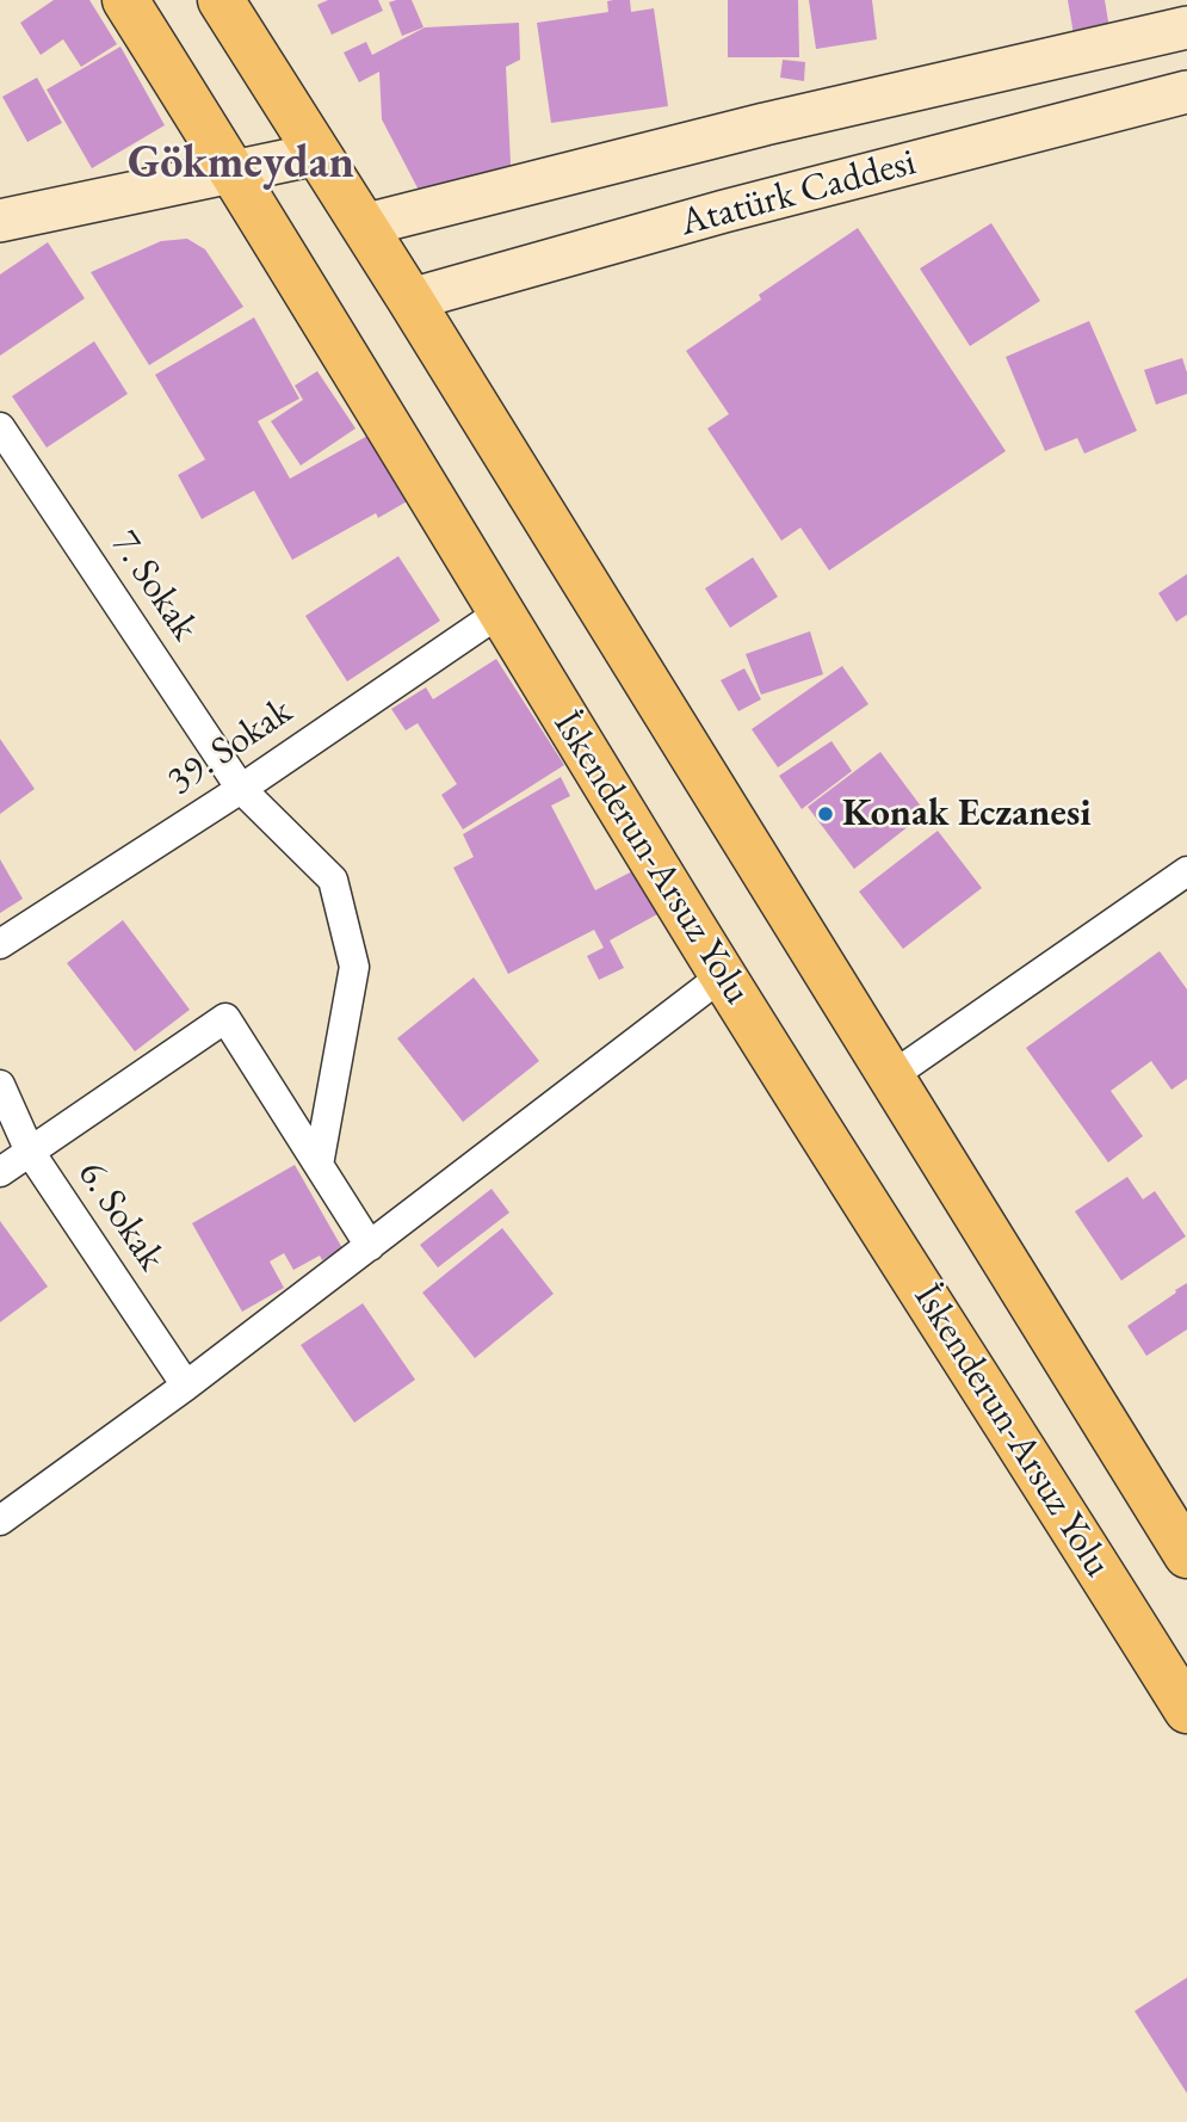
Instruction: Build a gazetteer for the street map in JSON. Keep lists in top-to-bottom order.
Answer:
{
  "streets": {
    "main road": ["İskenderun-Arsuz Yolu"],
    "street": [
      "Atatürk Caddesi",
      "7. Sokak",
      "39. Sokak",
      "6. Sokak"
    ]
  },
  "crossings": [
    ["7. Sokak", "39. Sokak"],
    ["39. Sokak", "İskenderun-Arsuz Yolu"]
  ],
  "districts": ["Gökmeydan"],
  "places": ["Konak Eczanesi"]
}
